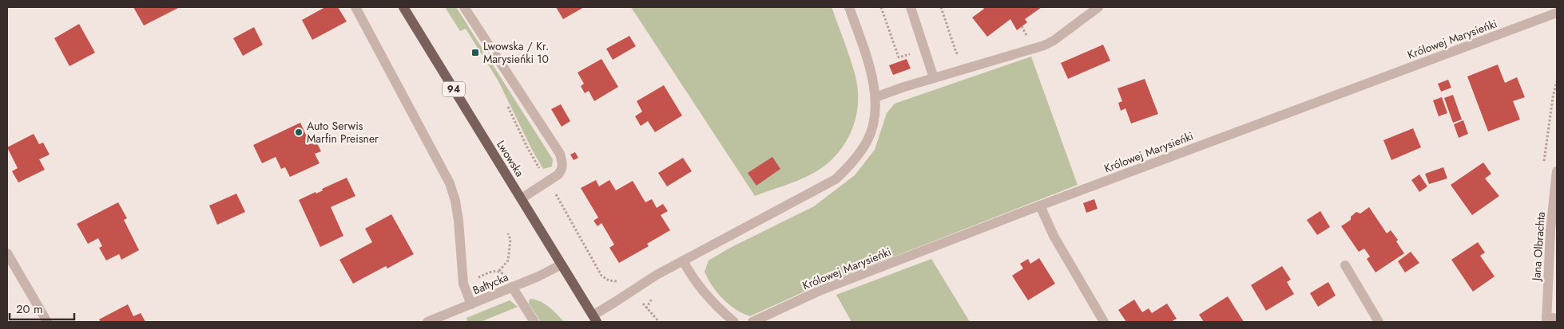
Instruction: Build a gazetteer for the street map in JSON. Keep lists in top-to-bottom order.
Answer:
{
  "streets": {
    "main road": ["94", "Lwowska"],
    "street": ["Królowej Marysieńki", "Jana Olbrachta", "Bałtycka"]
  },
  "crossings": [
    ["Lwowska", "Bałtycka"]
  ],
  "places": {
    "transit": ["Lwowska / Kr. Marysieńki 10"],
    "other": ["Auto Serwis Marfin Preisner"]
  },
  "scale_bar": "20 m"
}
